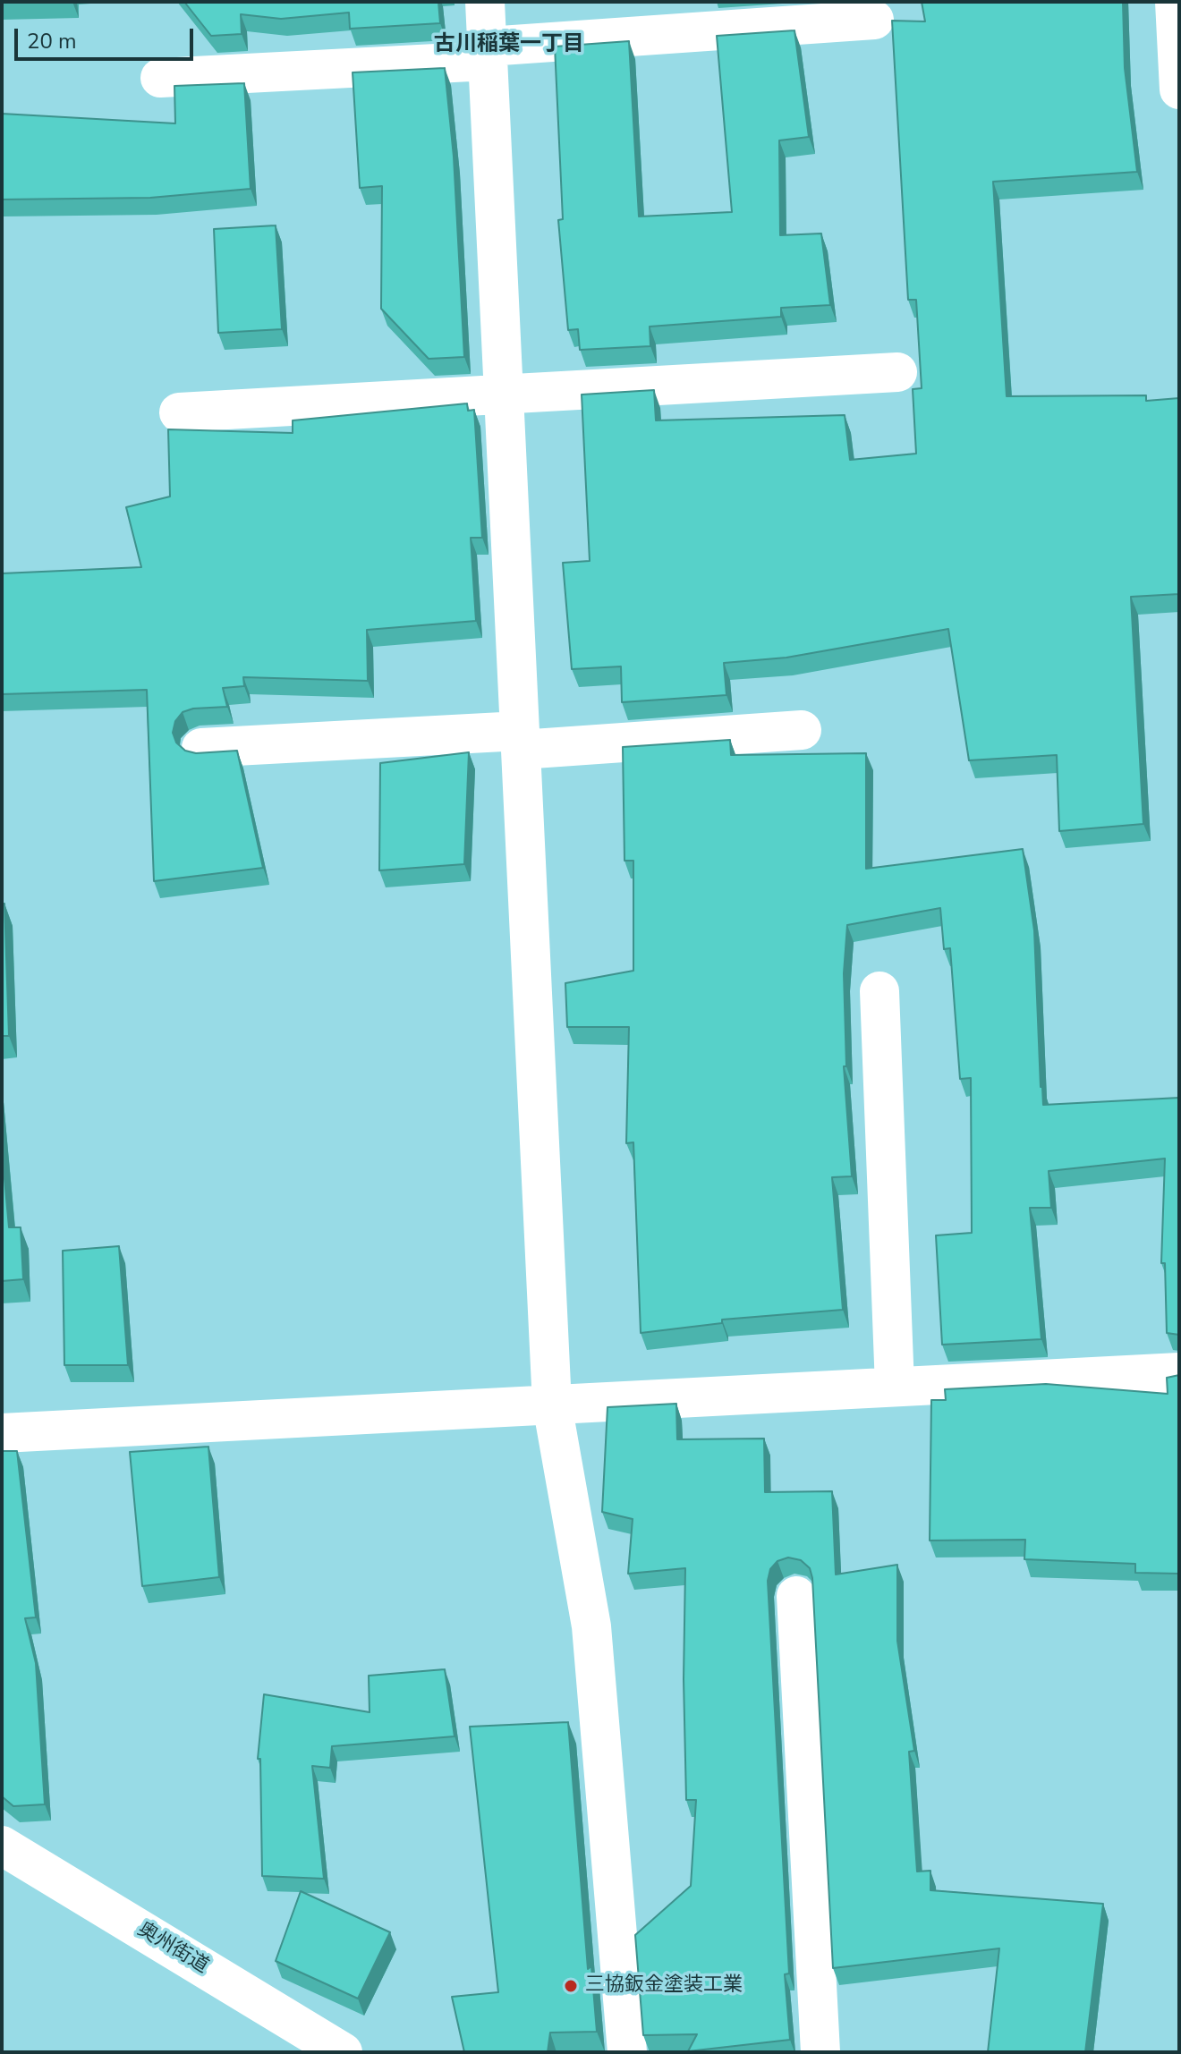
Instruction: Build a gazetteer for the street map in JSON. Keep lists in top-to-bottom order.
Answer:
{
  "streets": {
    "street": ["奥州街道"]
  },
  "districts": ["古川稲葉一丁目"],
  "places": ["三協鈑金塗装工業"],
  "scale_bar": "20 m"
}
